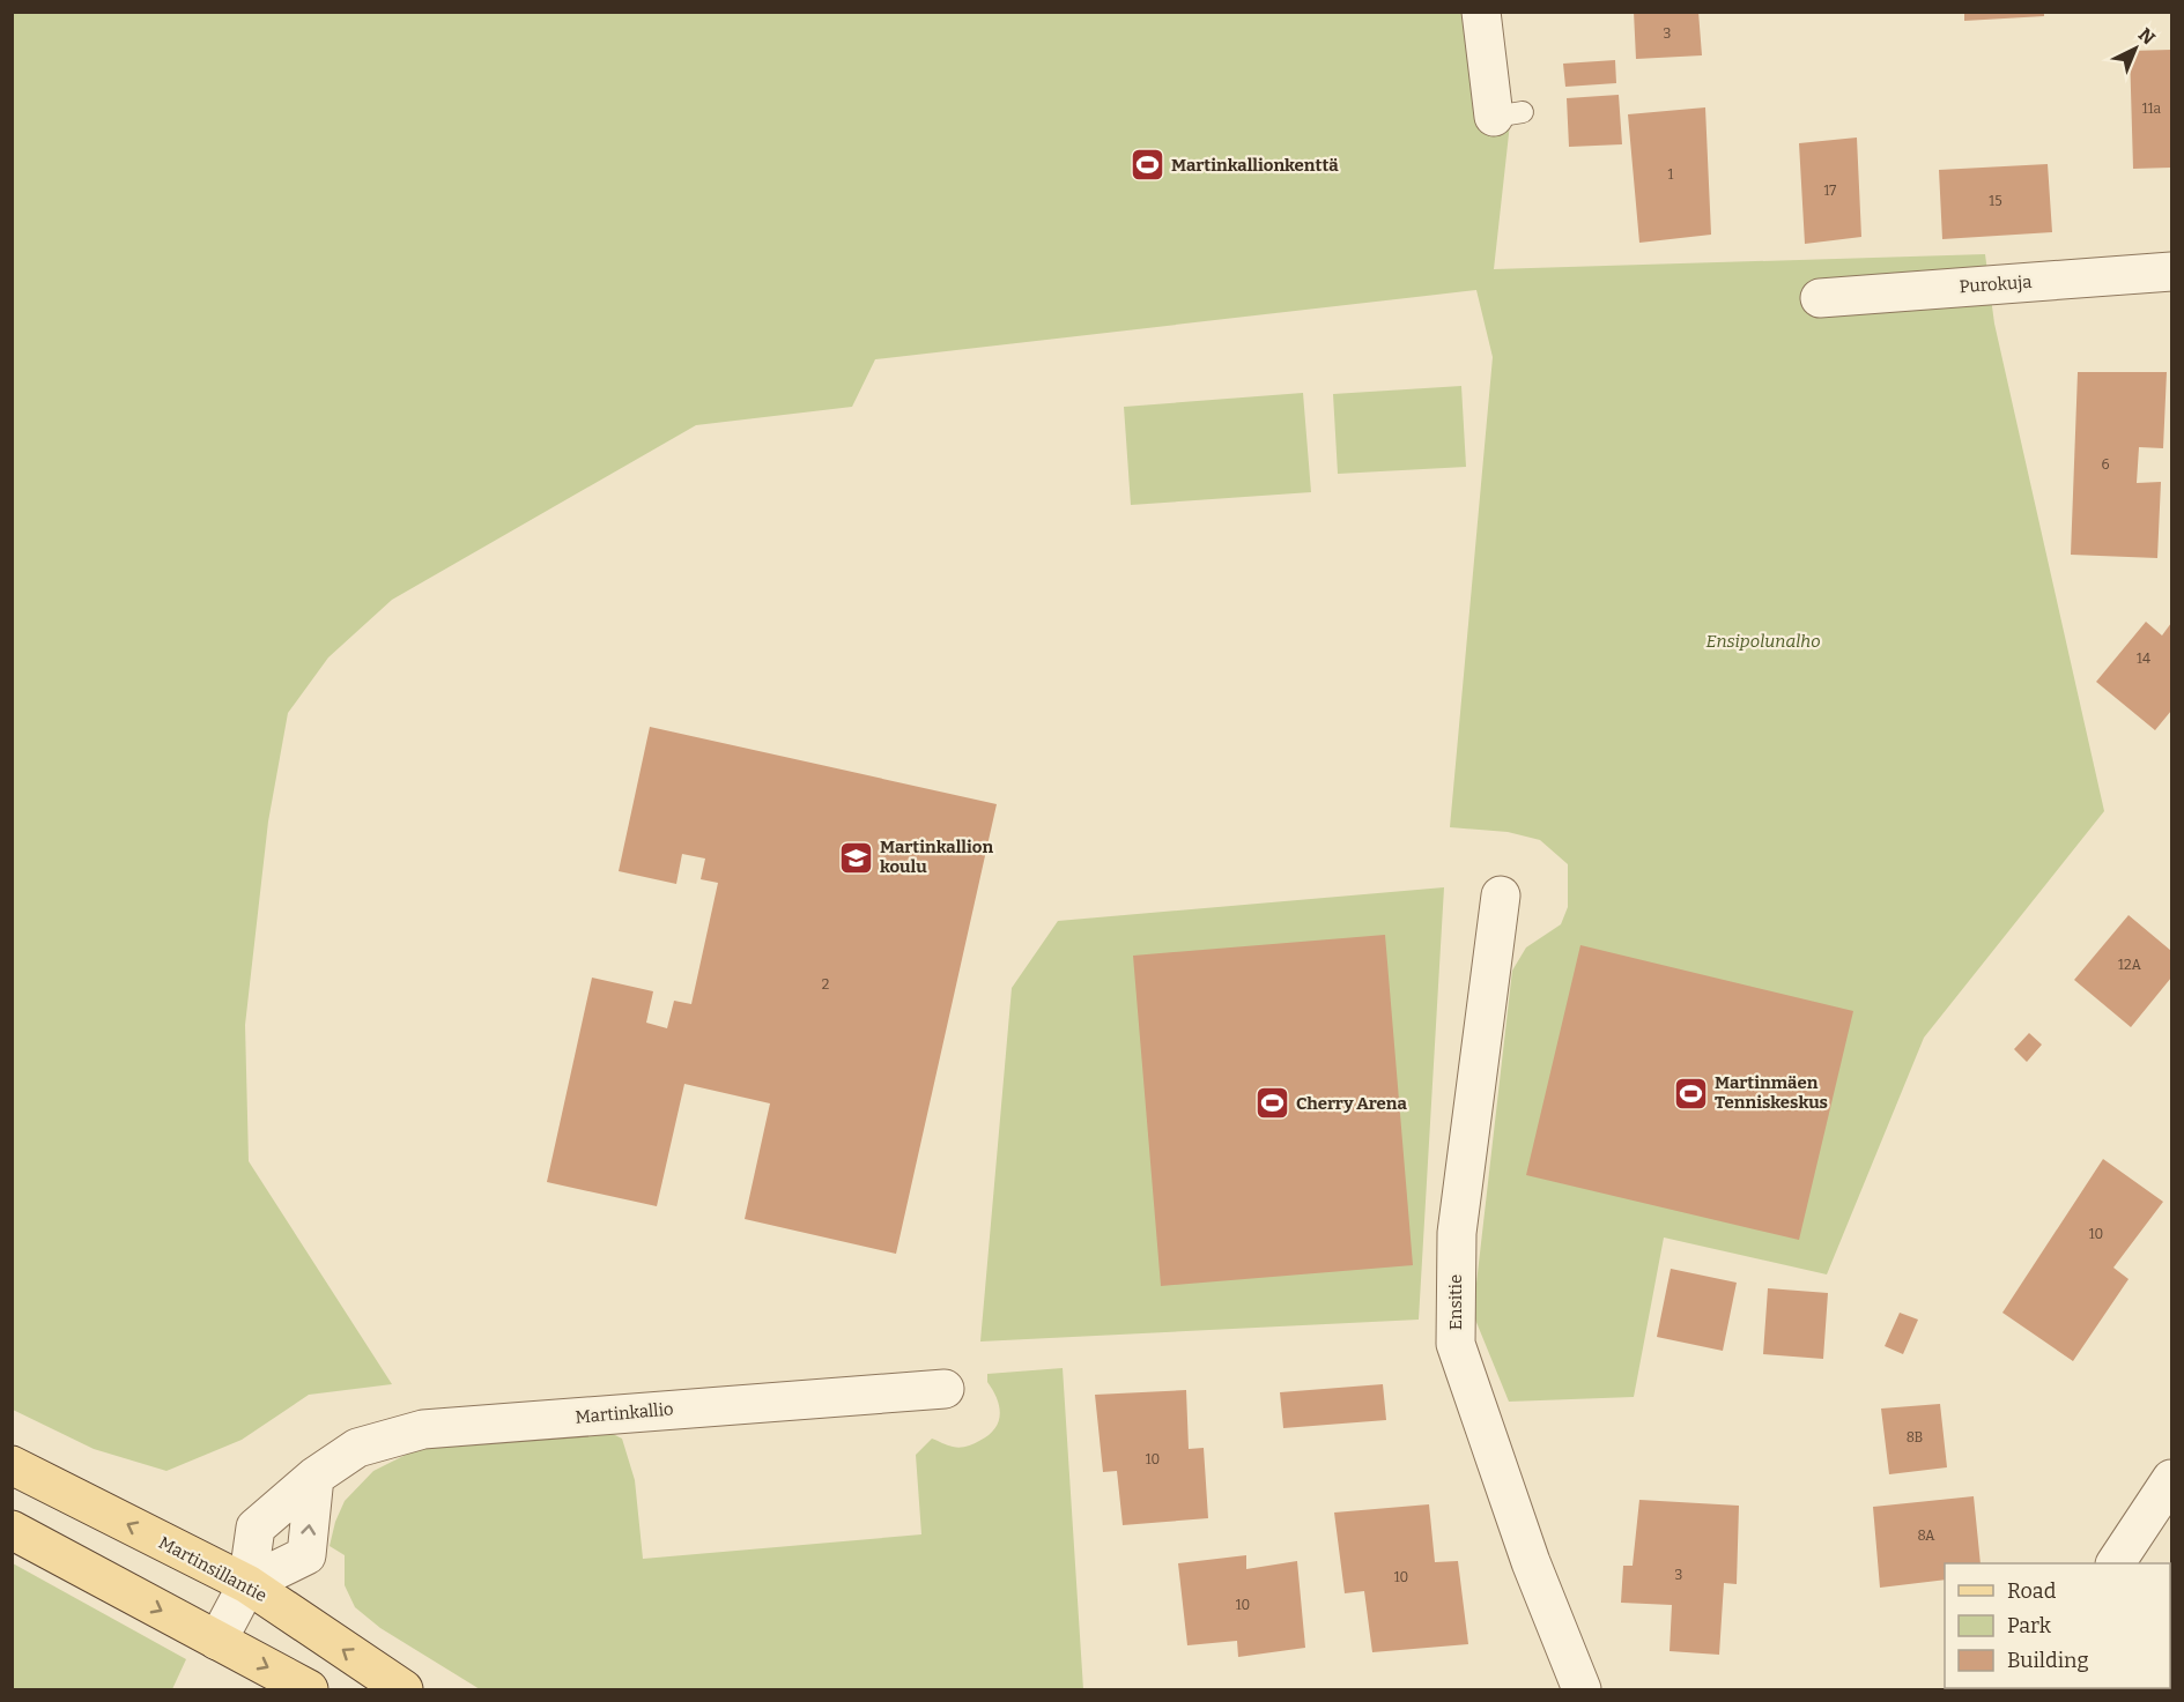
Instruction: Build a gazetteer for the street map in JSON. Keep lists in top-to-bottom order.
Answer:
{
  "streets": {
    "main road": ["Martinsillantie"],
    "street": ["Purokuja", "Ensitie", "Martinkallio"]
  },
  "crossings": [
    ["Martinkallio", "Martinsillantie"]
  ],
  "parks": ["Ensipolunalho"],
  "places": {
    "sports": ["Martinkallionkenttä", "Martinmäen Tenniskeskus", "Cherry Arena"],
    "school or university": ["Martinkallion koulu"]
  },
  "house_numbers": [
    "3",
    "11a",
    "1",
    "17",
    "15",
    "6",
    "14",
    "12A",
    "2",
    "10",
    "8B",
    "10",
    "8A",
    "3",
    "10",
    "10"
  ],
  "legend": ["Road", "Park", "Building"],
  "north": "top right"
}
